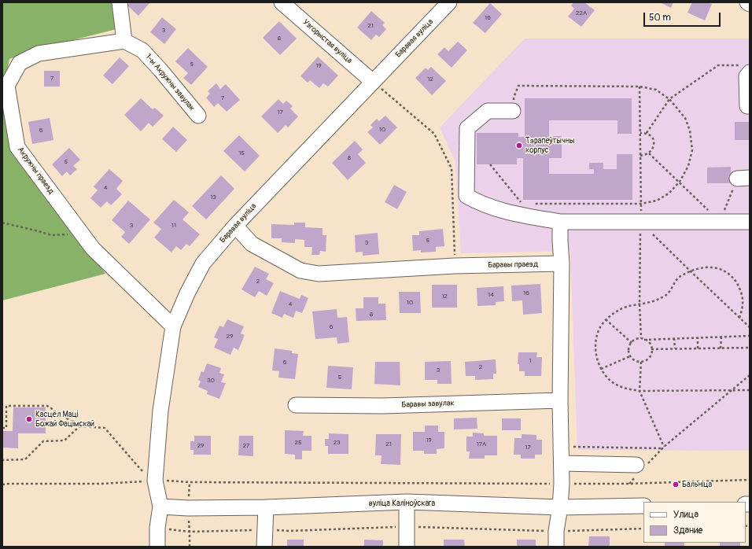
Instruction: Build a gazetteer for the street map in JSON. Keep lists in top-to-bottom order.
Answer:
{
  "streets": {
    "street": [
      "Баравая вуліца",
      "Узгорыстая вуліца",
      "1-ы Акружны завулак",
      "Акружны праезд",
      "Баравы праезд",
      "Баравы завулак",
      "вуліца Каліноўскага"
    ]
  },
  "crossings": [
    ["Баравая вуліца", "Узгорыстая вуліца"],
    ["Баравая вуліца", "Акружны праезд"],
    ["Баравая вуліца", "Баравы праезд"],
    ["Баравая вуліца", "вуліца Каліноўскага"],
    ["1-ы Акружны завулак", "Акружны праезд"]
  ],
  "places": ["Тэрапеўтычны корпус", "Касцёл Маці Божай Фацімскай", "Бальніца"],
  "house_numbers": [
    "22А",
    "16",
    "21",
    "3",
    "8",
    "5",
    "19",
    "7",
    "12",
    "7",
    "17",
    "10",
    "6",
    "15",
    "8",
    "5",
    "4",
    "13",
    "3",
    "11",
    "5",
    "3",
    "2",
    "16",
    "14",
    "12",
    "10",
    "4",
    "8",
    "6",
    "29",
    "1",
    "6",
    "2",
    "3",
    "5",
    "30",
    "19",
    "25",
    "23",
    "21",
    "17А",
    "29",
    "27",
    "17"
  ],
  "legend": ["Улица", "Здание"],
  "scale_bar": "50 m"
}
